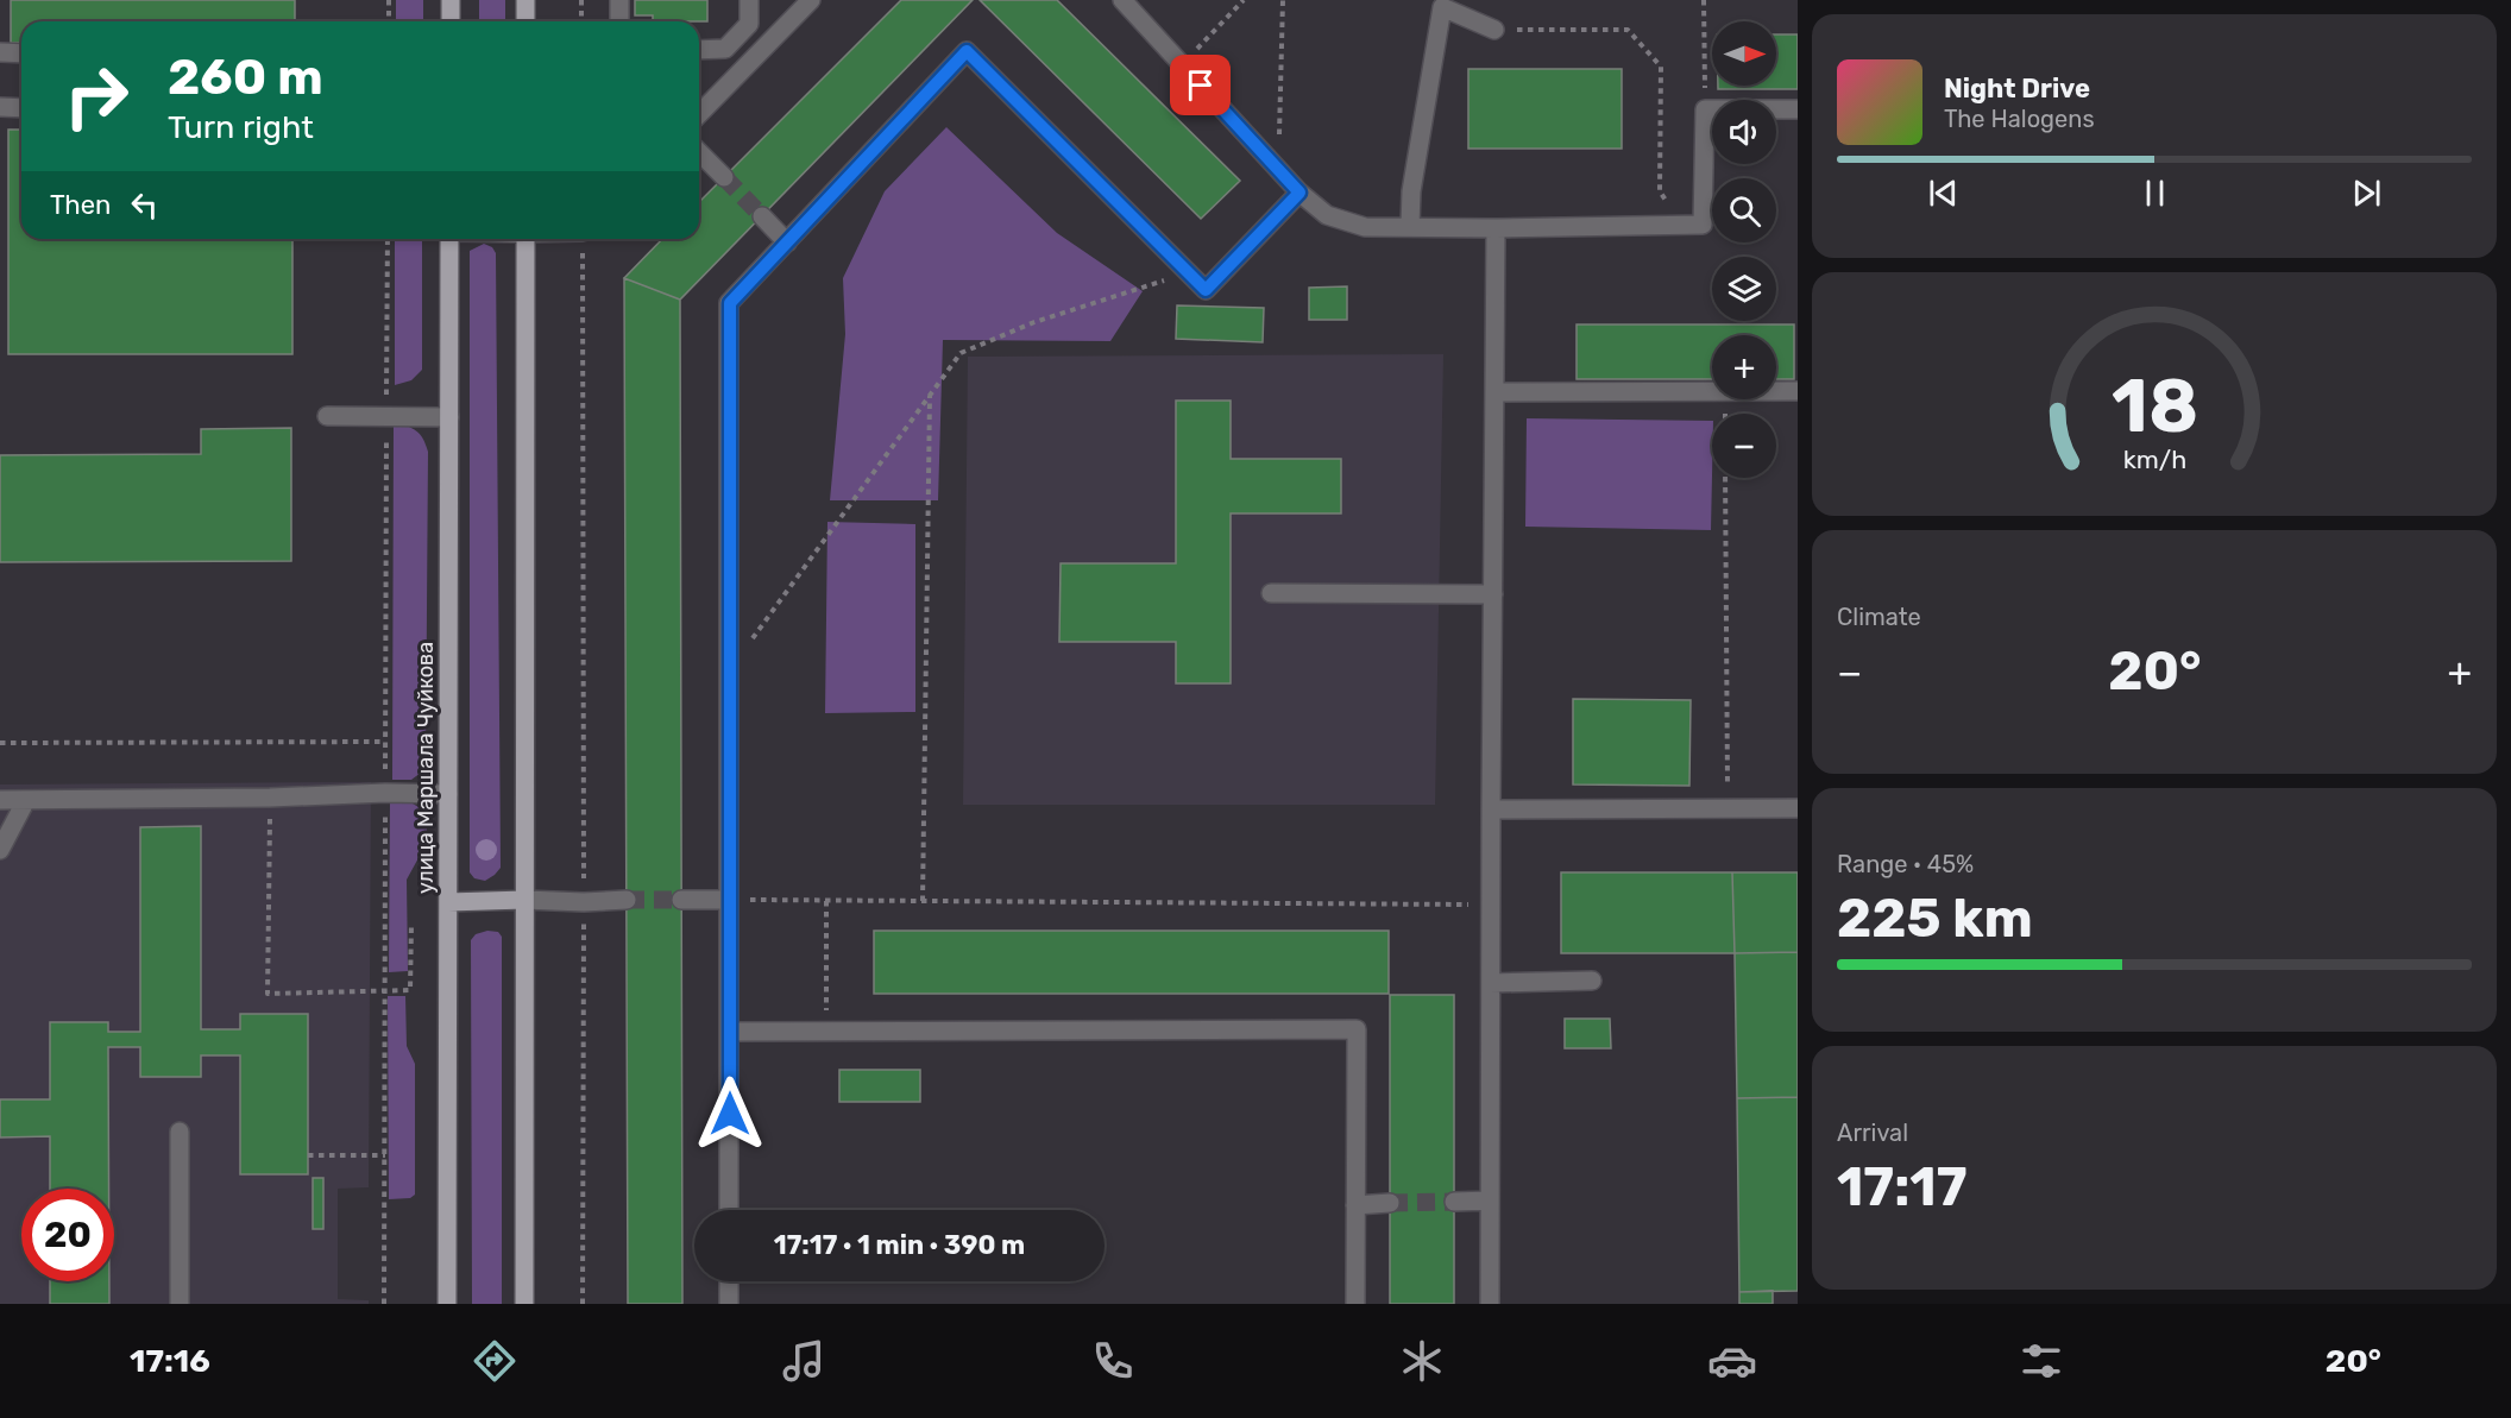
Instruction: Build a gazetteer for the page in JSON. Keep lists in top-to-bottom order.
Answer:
{
  "streets": {
    "main road": ["улица Маршала Чуйкова"]
  },
  "north": "right",
  "page": {
    "map_buttons": ["+", "−"],
    "turn": ["260 m", "Turn right"],
    "song": ["Night Drive", "The Halogens"],
    "then": "Then",
    "tile": [
      "Climate",
      ["Range · 45%", "225 km"],
      ["Arrival", "17:17"]
    ],
    "heat": ["−", "20°", "+"],
    "limit": "20",
    "trip": "17:17 · 1 min · 390 m",
    "tabs": ["17:16", "20°"],
    "gauge": ["18", "km/h"]
  }
}
